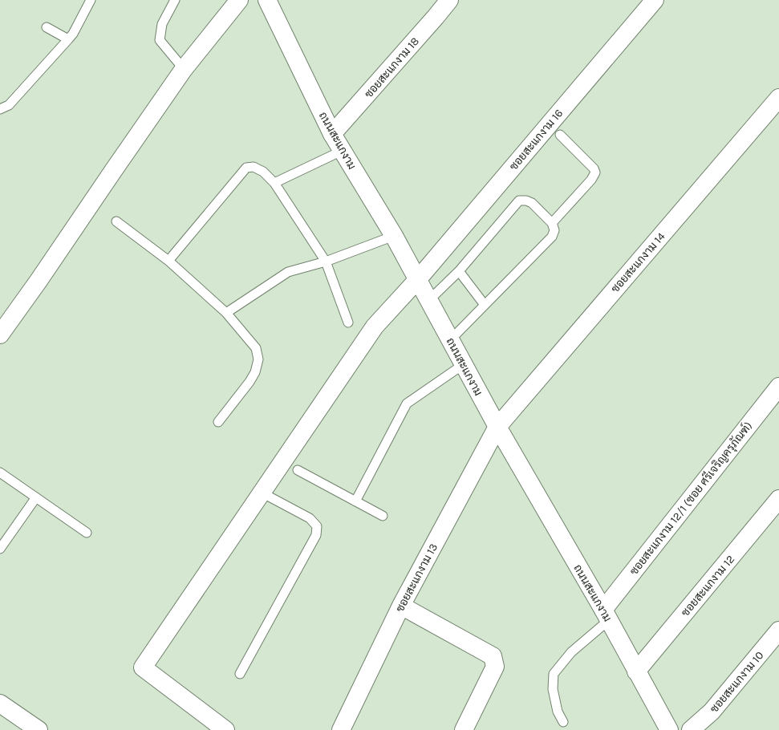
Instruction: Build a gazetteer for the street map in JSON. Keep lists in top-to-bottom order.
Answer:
{
  "streets": {
    "street": [
      "ซอยสะแกงาม 18",
      "ซอยสะแกงาม 16",
      "ถนนสะแกงาม",
      "ซอยสะแกงาม 14",
      "ซอยสะแกงาม 12/1 (ซอย ศรีเจริญครุภัณฑ์)",
      "ซอยสะแกงาม 13",
      "ซอยสะแกงาม 12",
      "ซอยสะแกงาม 10"
    ]
  },
  "crossings": [
    ["ซอยสะแกงาม 18", "ถนนสะแกงาม"],
    ["ซอยสะแกงาม 16", "ถนนสะแกงาม"],
    ["ถนนสะแกงาม", "ซอยสะแกงาม 14"],
    ["ถนนสะแกงาม", "ซอยสะแกงาม 12/1 (ซอย ศรีเจริญครุภัณฑ์)"],
    ["ถนนสะแกงาม", "ซอยสะแกงาม 13"],
    ["ถนนสะแกงาม", "ซอยสะแกงาม 12"],
    ["ซอยสะแกงาม 14", "ซอยสะแกงาม 13"]
  ]
}
